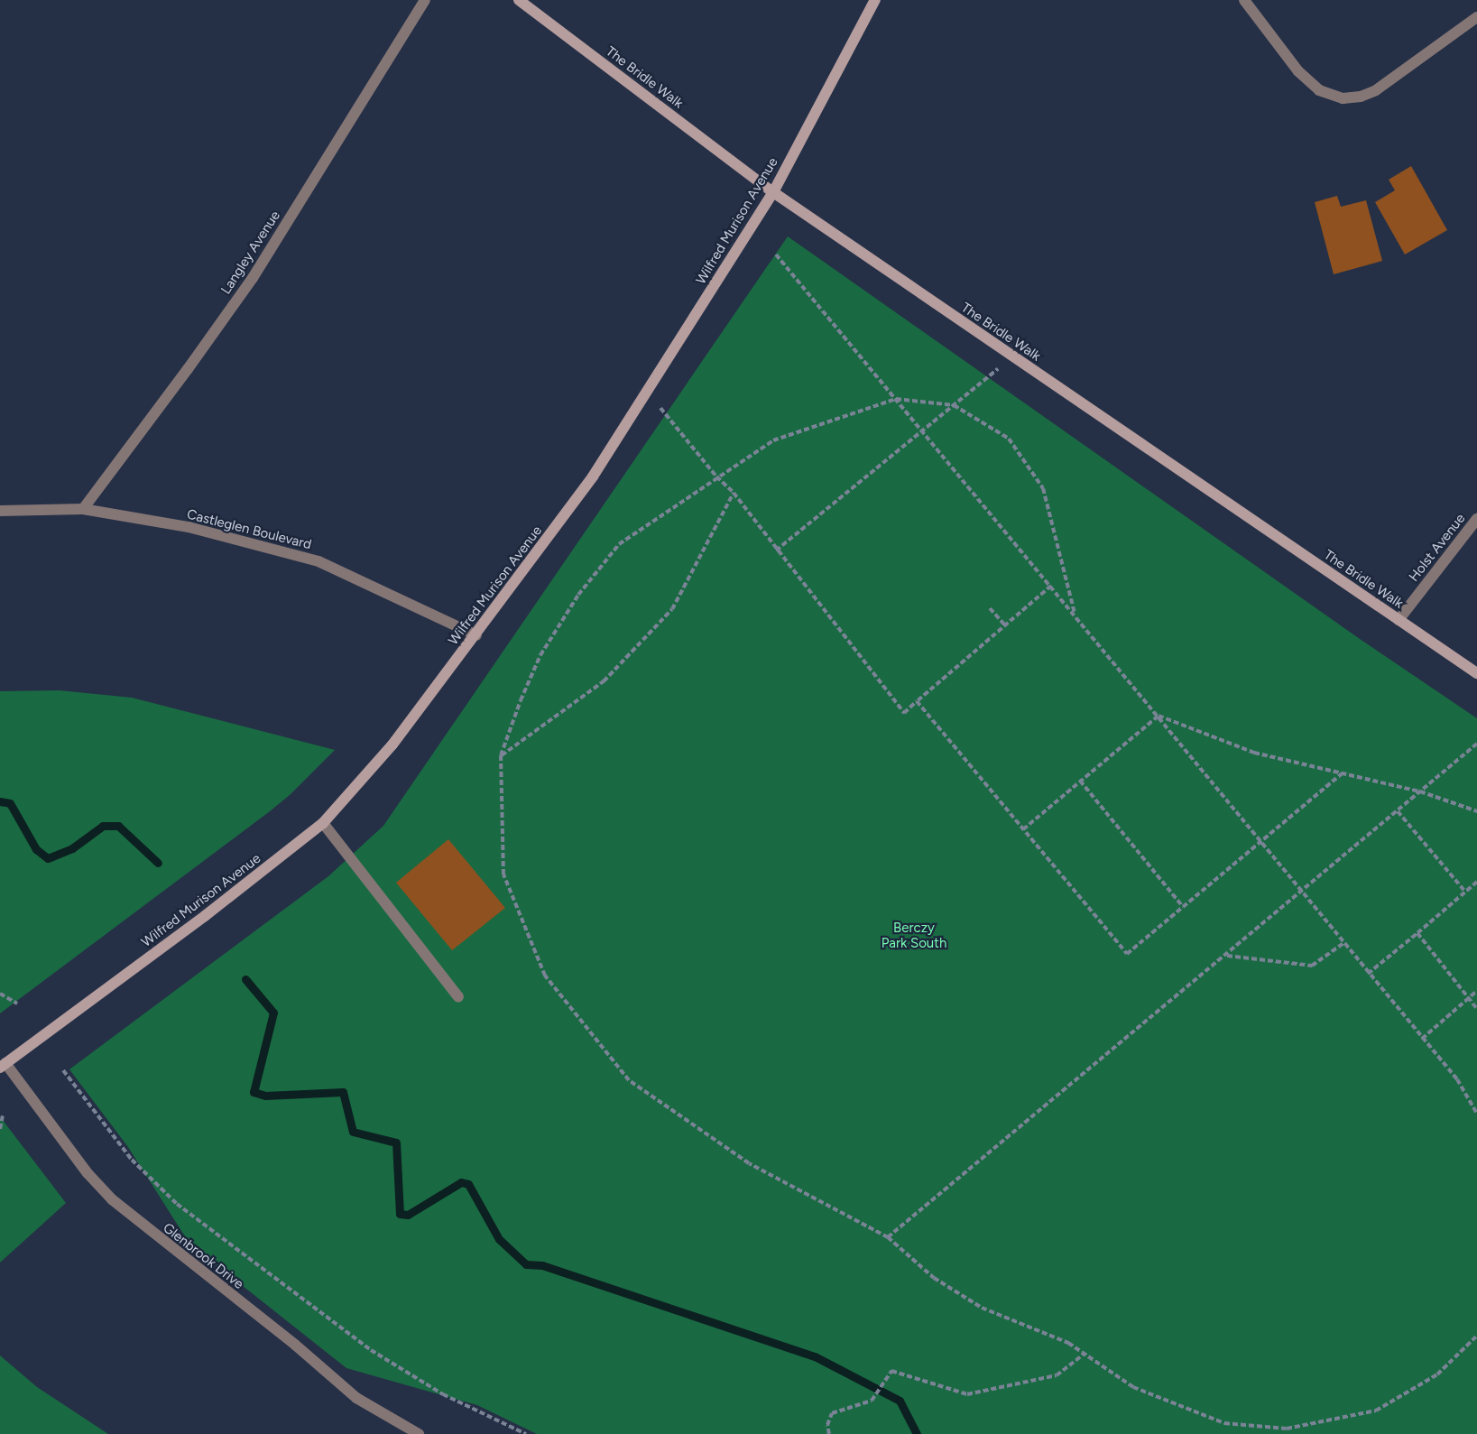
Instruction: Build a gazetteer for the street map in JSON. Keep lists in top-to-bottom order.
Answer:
{
  "streets": {
    "street": [
      "The Bridle Walk",
      "Wilfred Murison Avenue",
      "Langley Avenue",
      "Castleglen Boulevard",
      "Holst Avenue",
      "Glenbrook Drive"
    ]
  },
  "crossings": [
    ["The Bridle Walk", "Wilfred Murison Avenue"],
    ["The Bridle Walk", "Holst Avenue"],
    ["Wilfred Murison Avenue", "Castleglen Boulevard"],
    ["Wilfred Murison Avenue", "Glenbrook Drive"],
    ["Langley Avenue", "Castleglen Boulevard"]
  ],
  "parks": ["Berczy Park South"]
}
